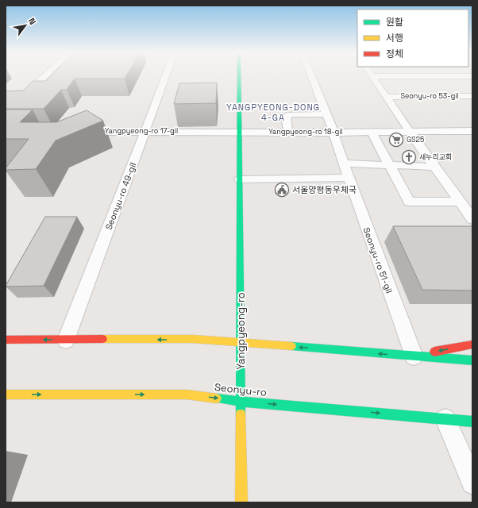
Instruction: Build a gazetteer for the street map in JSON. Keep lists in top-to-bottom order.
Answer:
{
  "streets": {
    "main road": ["Yangpyeong-ro", "Seonyu-ro"],
    "street": [
      "Seonyu-ro 53-gil",
      "Yangpyeong-ro 17-gil",
      "Yangpyeong-ro 18-gil",
      "Seonyu-ro 49-gil",
      "Seonyu-ro 51-gil"
    ]
  },
  "crossings": [
    ["Seonyu-ro 53-gil", "Yangpyeong-ro 18-gil"],
    ["Yangpyeong-ro 17-gil", "Yangpyeong-ro 18-gil"],
    ["Yangpyeong-ro 17-gil", "Seonyu-ro 49-gil"],
    ["Yangpyeong-ro 17-gil", "Yangpyeong-ro"],
    ["Yangpyeong-ro 18-gil", "Seonyu-ro 51-gil"],
    ["Yangpyeong-ro 18-gil", "Yangpyeong-ro"],
    ["Yangpyeong-ro", "Seonyu-ro"]
  ],
  "districts": ["YANGPYEONG-DONG 4-GA"],
  "places": {
    "supermarket": ["GS25"],
    "church": ["새누리교회"],
    "public building": ["서울양평동우체국"]
  },
  "legend": ["원활", "서행", "정체"],
  "north": "top right"
}
